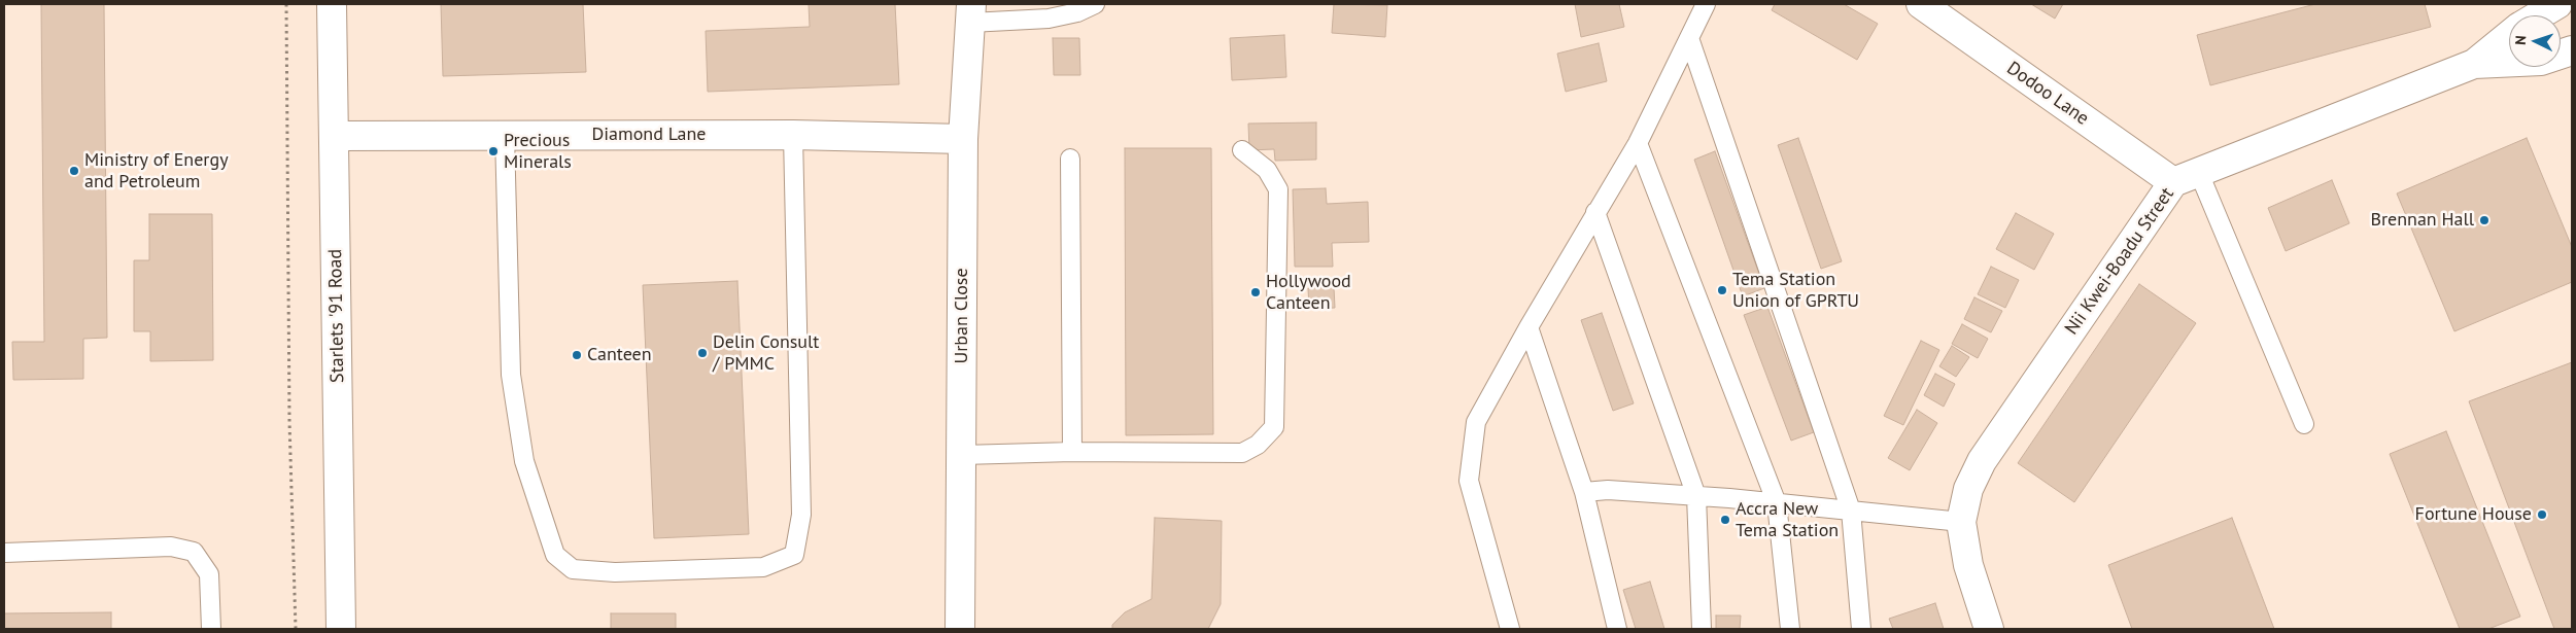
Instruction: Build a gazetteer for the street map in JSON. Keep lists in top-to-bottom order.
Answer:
{
  "streets": {
    "street": [
      "Dodoo Lane",
      "Diamond Lane",
      "Nii Kwei-Boadu Street",
      "Starlets '91 Road",
      "Urban Close"
    ]
  },
  "crossings": [
    ["Dodoo Lane", "Nii Kwei-Boadu Street"],
    ["Diamond Lane", "Starlets '91 Road"],
    ["Diamond Lane", "Urban Close"]
  ],
  "places": [
    "Precious Minerals",
    "Ministry of Energy and Petroleum",
    "Brennan Hall",
    "Tema Station Union of GPRTU",
    "Hollywood Canteen",
    "Delin Consult / PMMC",
    "Canteen",
    "Fortune House",
    "Accra New Tema Station"
  ],
  "north": "left"
}
